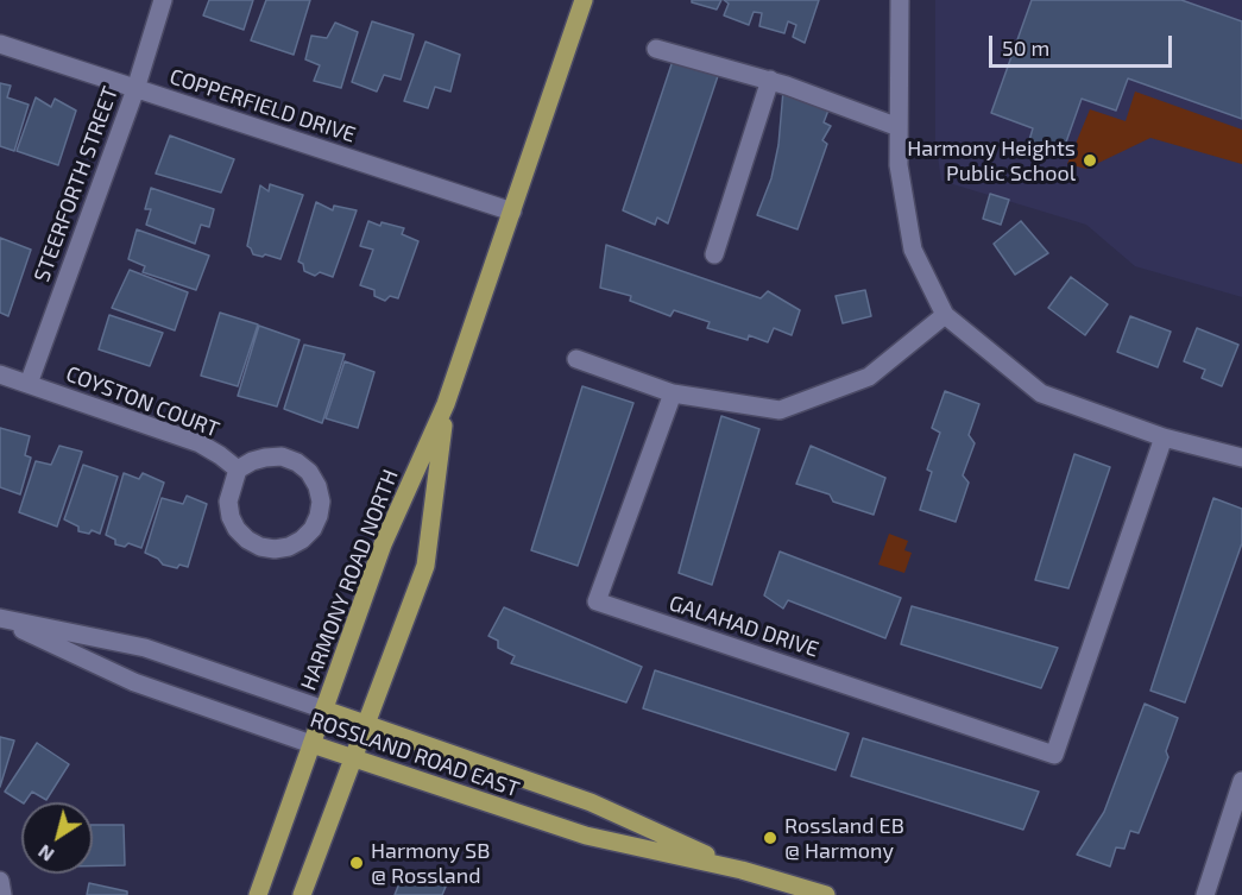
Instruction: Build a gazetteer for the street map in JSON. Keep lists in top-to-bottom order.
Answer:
{
  "streets": {
    "main road": ["HARMONY ROAD NORTH", "ROSSLAND ROAD EAST"],
    "street": [
      "COPPERFIELD DRIVE",
      "STEERFORTH STREET",
      "COYSTON COURT",
      "GALAHAD DRIVE"
    ]
  },
  "crossings": [
    ["COPPERFIELD DRIVE", "STEERFORTH STREET"],
    ["COPPERFIELD DRIVE", "HARMONY ROAD NORTH"],
    ["STEERFORTH STREET", "COYSTON COURT"],
    ["HARMONY ROAD NORTH", "ROSSLAND ROAD EAST"]
  ],
  "places": ["Harmony Heights Public School", "Rossland EB @ Harmony", "Harmony SB @ Rossland"],
  "scale_bar": "50 m",
  "north": "bottom left"
}
